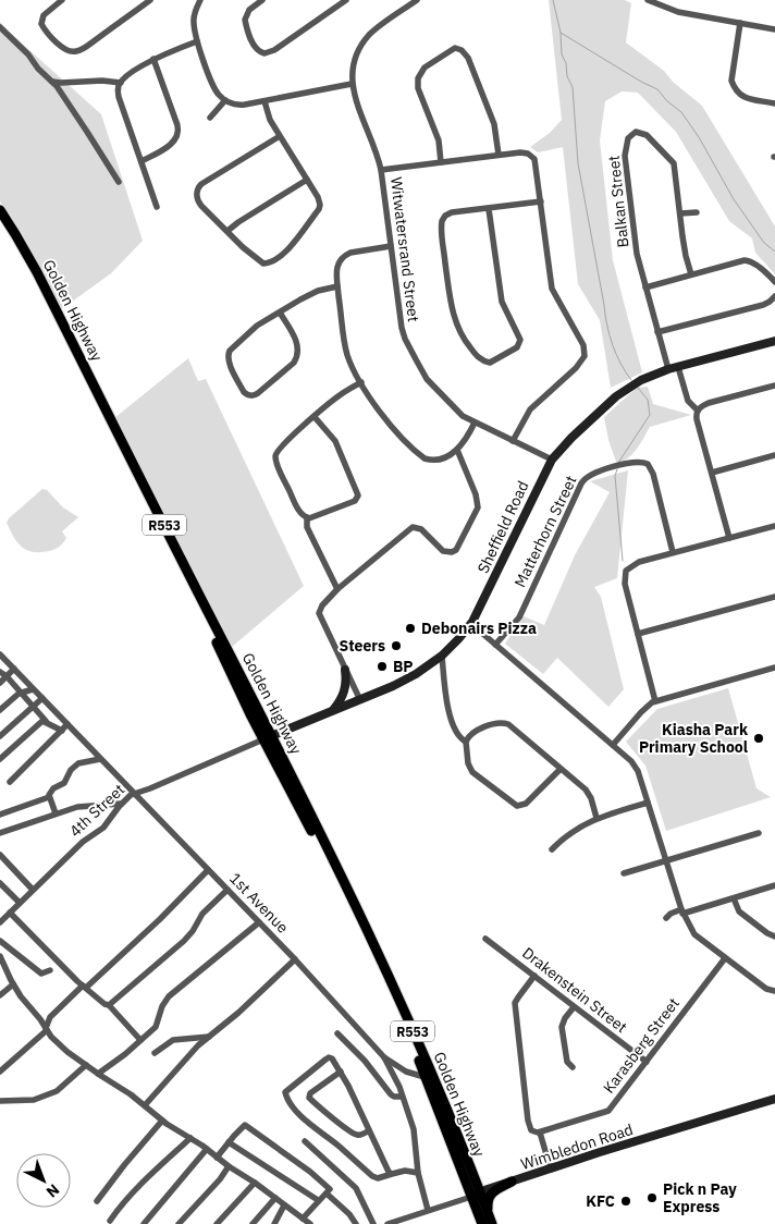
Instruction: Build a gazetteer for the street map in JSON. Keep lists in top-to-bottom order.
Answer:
{
  "streets": {
    "main road": ["Golden Highway", "R553"],
    "street": [
      "Balkan Street",
      "Witwatersrand Street",
      "Sheffield Road",
      "Matterhorn Street",
      "4th Street",
      "1st Avenue",
      "Drakenstein Street",
      "Karasberg Street",
      "Wimbledon Road"
    ]
  },
  "crossings": [
    ["Balkan Street", "Sheffield Road"],
    ["Witwatersrand Street", "Sheffield Road"],
    ["Golden Highway", "Sheffield Road"],
    ["Golden Highway", "4th Street"],
    ["Golden Highway", "Wimbledon Road"],
    ["Sheffield Road", "4th Street"],
    ["4th Street", "1st Avenue"],
    ["1st Avenue", "Wimbledon Road"],
    ["Drakenstein Street", "Karasberg Street"]
  ],
  "places": [
    "Debonairs Pizza",
    "Steers",
    "BP",
    "Kiasha Park Primary School",
    "Pick n Pay Express",
    "KFC"
  ],
  "north": "bottom right"
}
